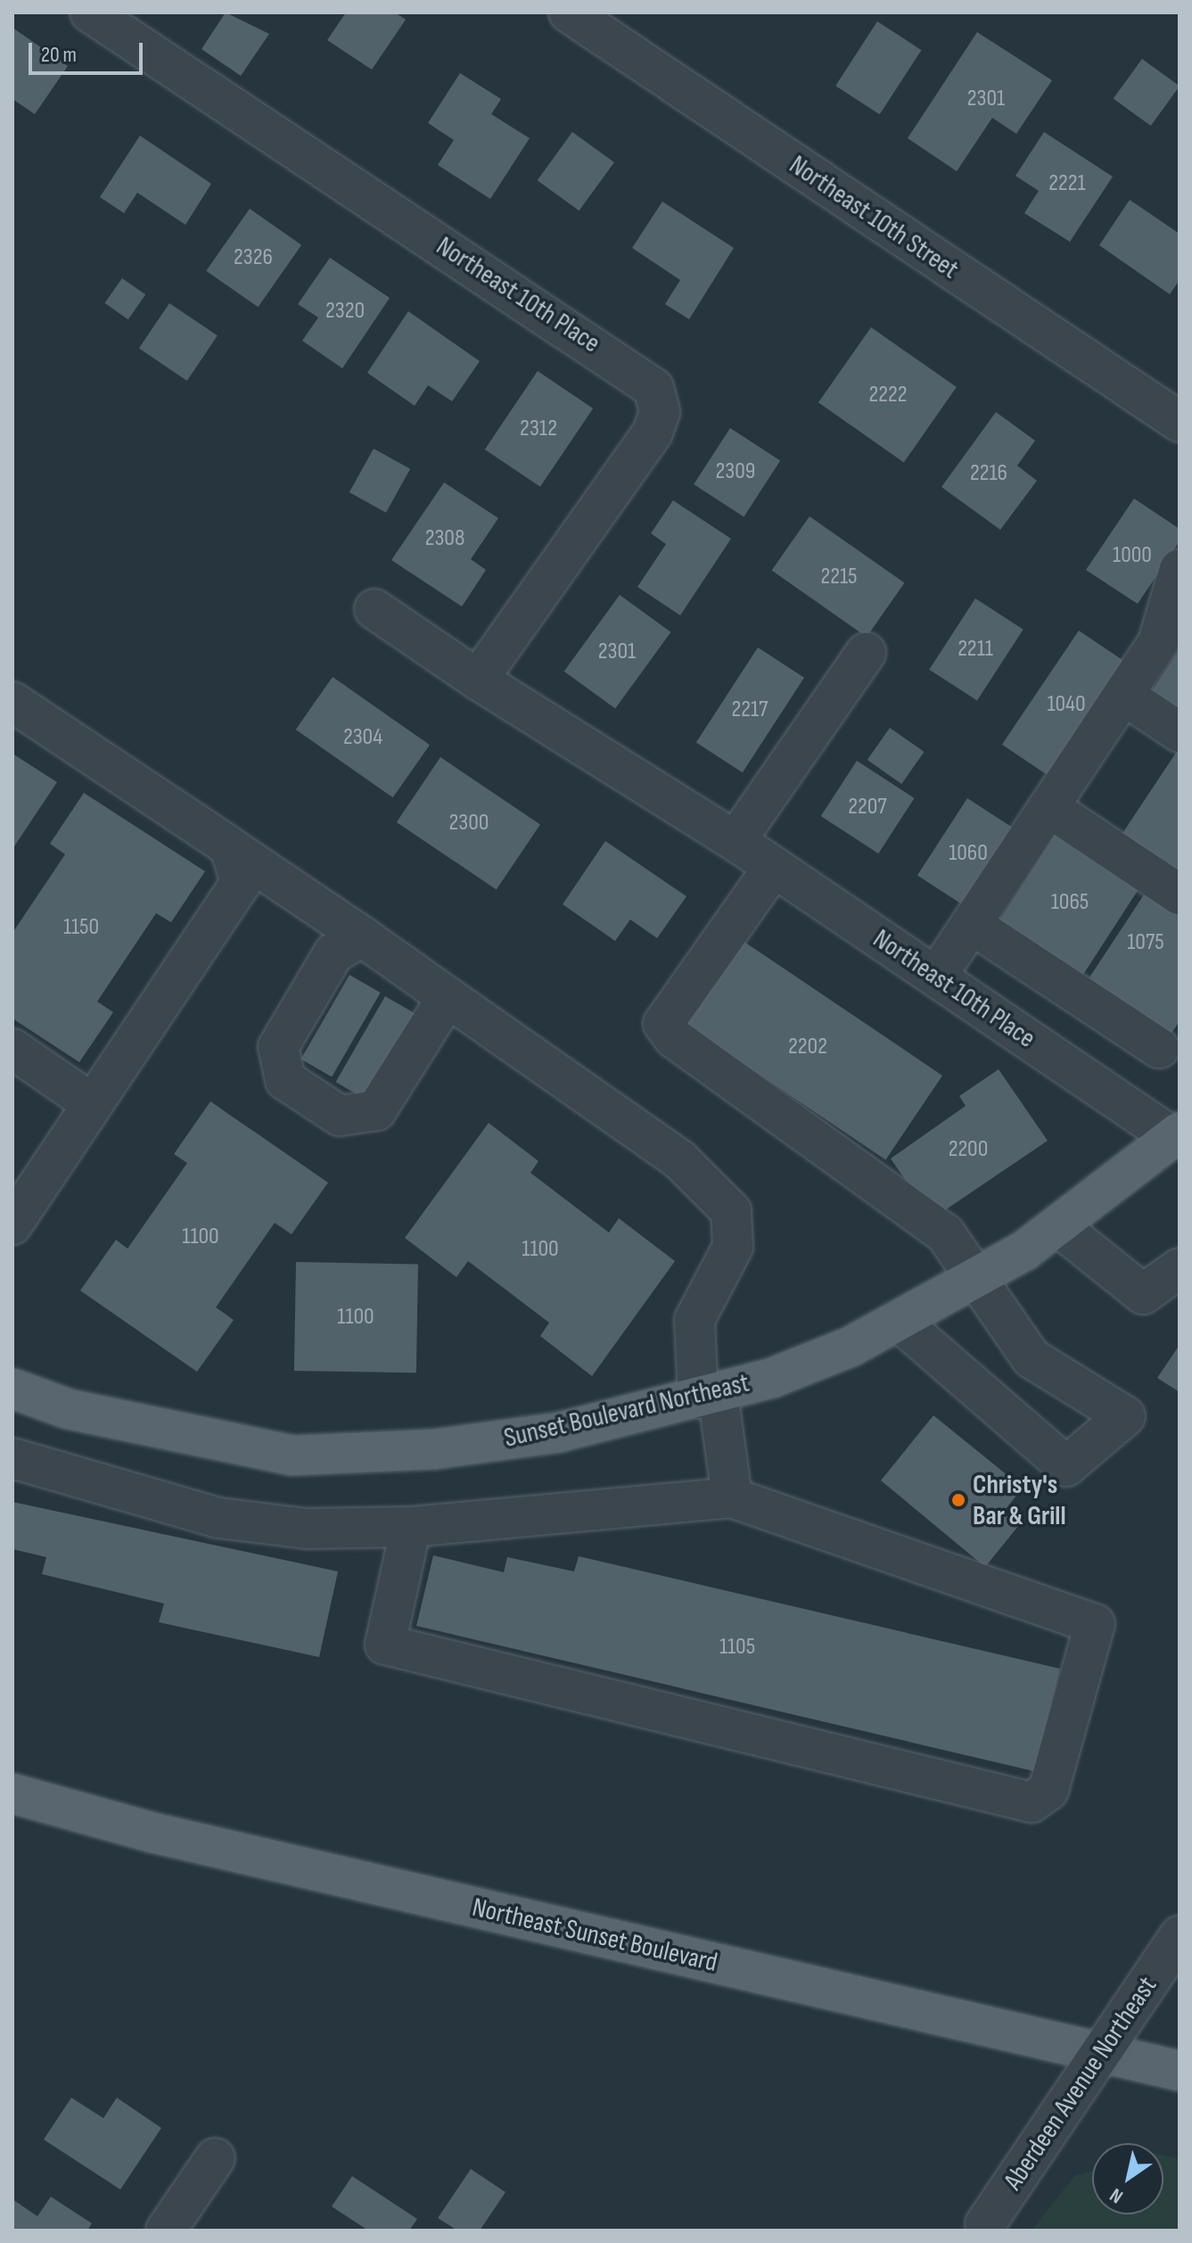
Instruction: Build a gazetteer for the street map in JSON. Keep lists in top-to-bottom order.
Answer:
{
  "streets": {
    "main road": ["Sunset Boulevard Northeast", "Northeast Sunset Boulevard"],
    "street": ["Northeast 10th Street", "Northeast 10th Place", "Aberdeen Avenue Northeast"]
  },
  "crossings": [
    ["Northeast 10th Place", "Sunset Boulevard Northeast"]
  ],
  "places": ["Christy's Bar & Grill"],
  "house_numbers": [
    "2301",
    "2221",
    "2326",
    "2320",
    "2222",
    "2312",
    "2309",
    "2216",
    "2308",
    "1000",
    "2215",
    "2211",
    "2301",
    "1040",
    "2217",
    "2304",
    "2207",
    "2300",
    "1060",
    "1065",
    "1150",
    "1075",
    "2202",
    "2200",
    "1100",
    "1100",
    "1100",
    "1105"
  ],
  "scale_bar": "20 m",
  "north": "bottom left"
}
